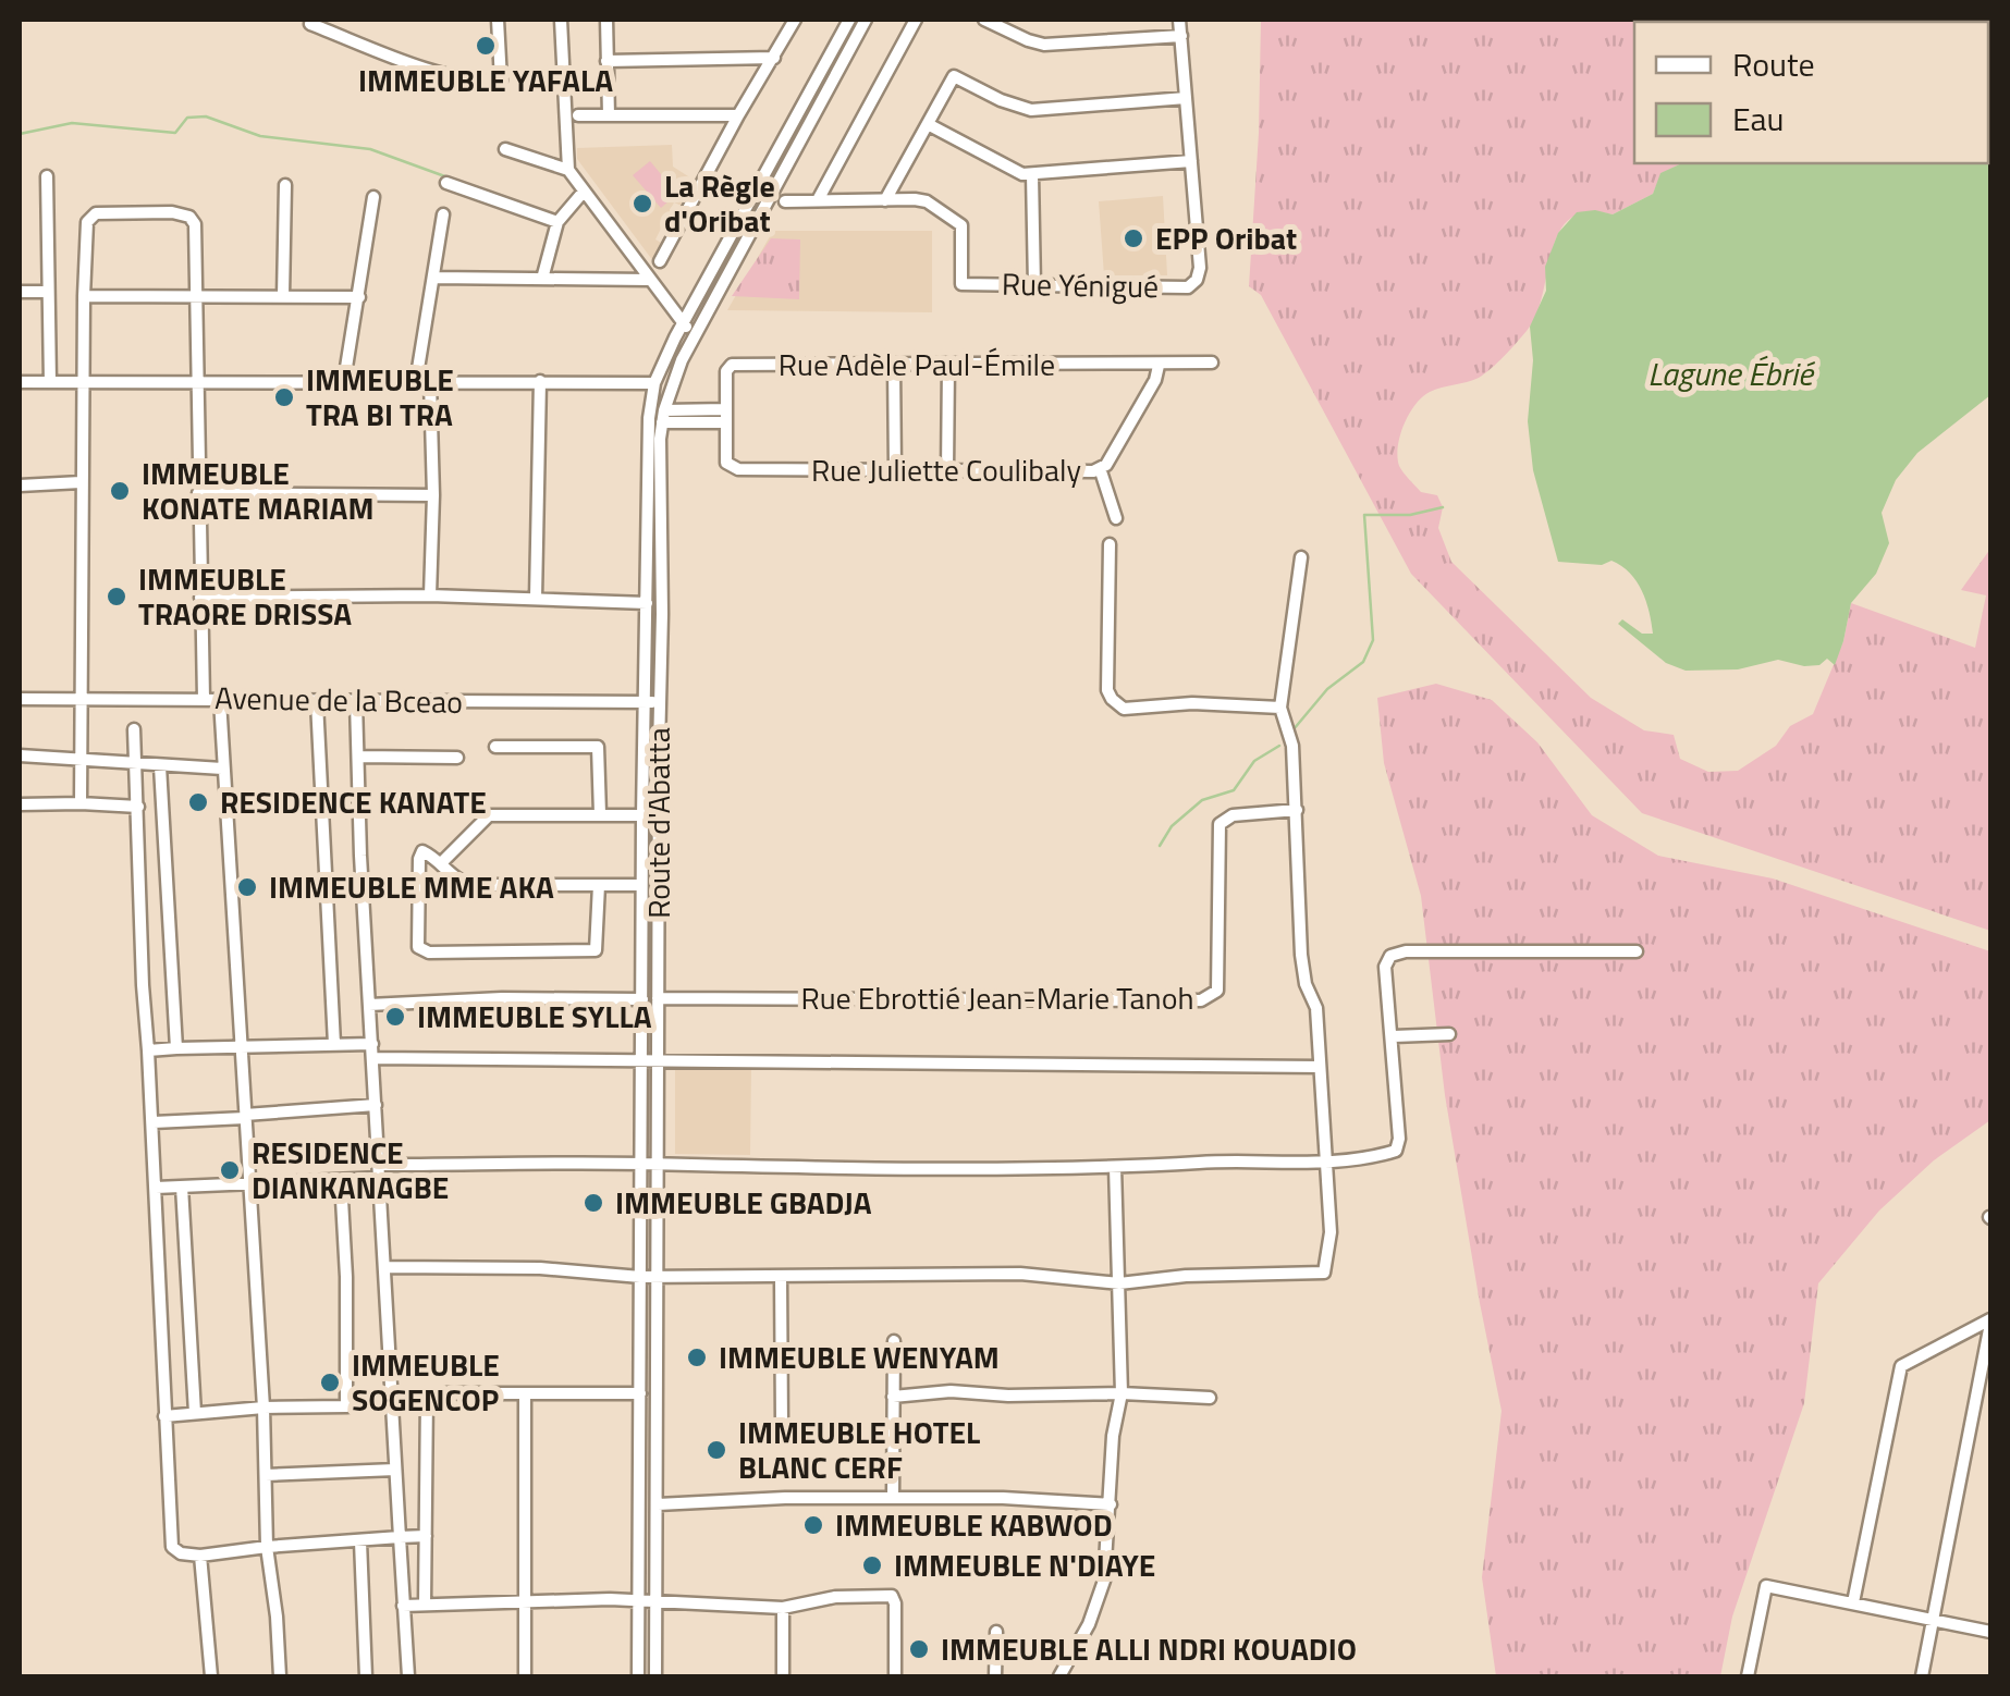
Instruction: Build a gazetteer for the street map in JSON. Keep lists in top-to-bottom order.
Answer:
{
  "streets": {
    "street": [
      "Rue Yénigué",
      "Rue Adèle Paul-Émile",
      "Rue Juliette Coulibaly",
      "Avenue de la Bceao",
      "Route d'Abatta",
      "Rue Ebrottié Jean-Marie Tanoh"
    ]
  },
  "crossings": [
    ["Rue Adèle Paul-Émile", "Rue Juliette Coulibaly"],
    ["Avenue de la Bceao", "Route d'Abatta"],
    ["Route d'Abatta", "Rue Ebrottié Jean-Marie Tanoh"]
  ],
  "water": ["Lagune Ébrié"],
  "places": [
    "IMMEUBLE YAFALA",
    "La Règle d'Oribat",
    "EPP Oribat",
    "IMMEUBLE TRA BI TRA",
    "IMMEUBLE KONATE MARIAM",
    "IMMEUBLE TRAORE DRISSA",
    "RESIDENCE KANATE",
    "IMMEUBLE MME AKA",
    "IMMEUBLE SYLLA",
    "RESIDENCE DIANKANAGBE",
    "IMMEUBLE GBADJA",
    "IMMEUBLE WENYAM",
    "IMMEUBLE SOGENCOP",
    "IMMEUBLE HOTEL BLANC CERF",
    "IMMEUBLE KABWOD",
    "IMMEUBLE N'DIAYE",
    "IMMEUBLE ALLI NDRI KOUADIO"
  ],
  "legend": ["Route", "Eau"]
}
